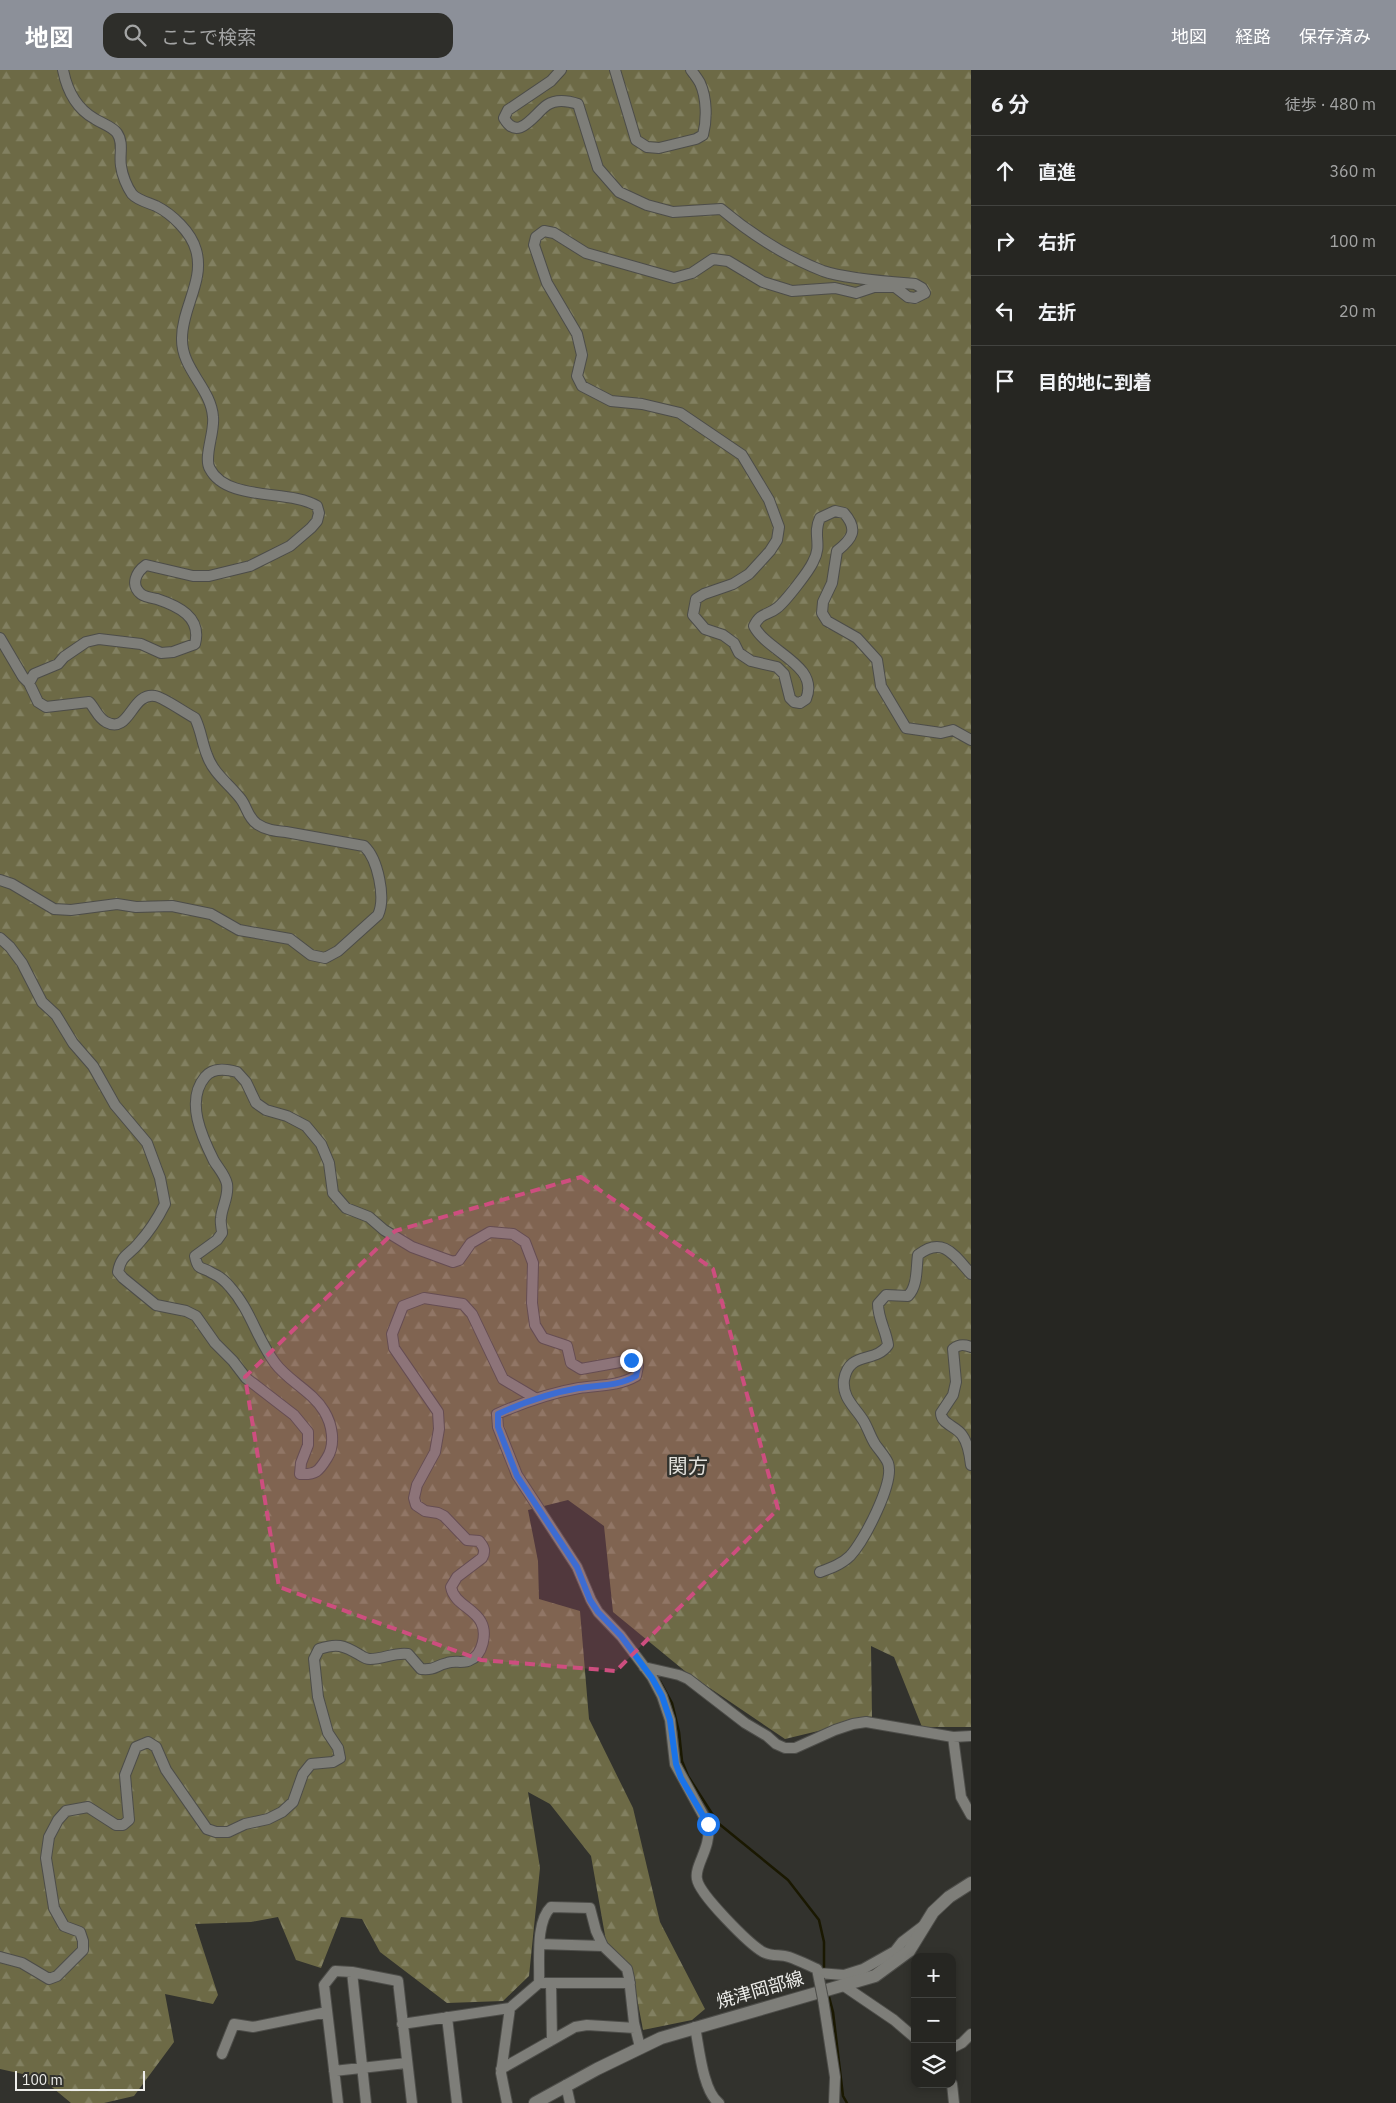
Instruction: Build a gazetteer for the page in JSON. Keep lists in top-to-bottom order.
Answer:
{
  "streets": {
    "main road": ["焼津岡部線"]
  },
  "districts": ["関方"],
  "scale_bar": "100 m",
  "page": {
    "header": "地図",
    "search": "ここで検索",
    "nav": ["地図", "経路", "保存済み"],
    "heading": ["6 分", "徒歩 · 480 m"],
    "list": [
      ["直進", "360 m"],
      ["右折", "100 m"],
      ["左折", "20 m"],
      "目的地に到着"
    ],
    "map_buttons": ["+", "−"],
    "scale": "100 m"
  }
}
